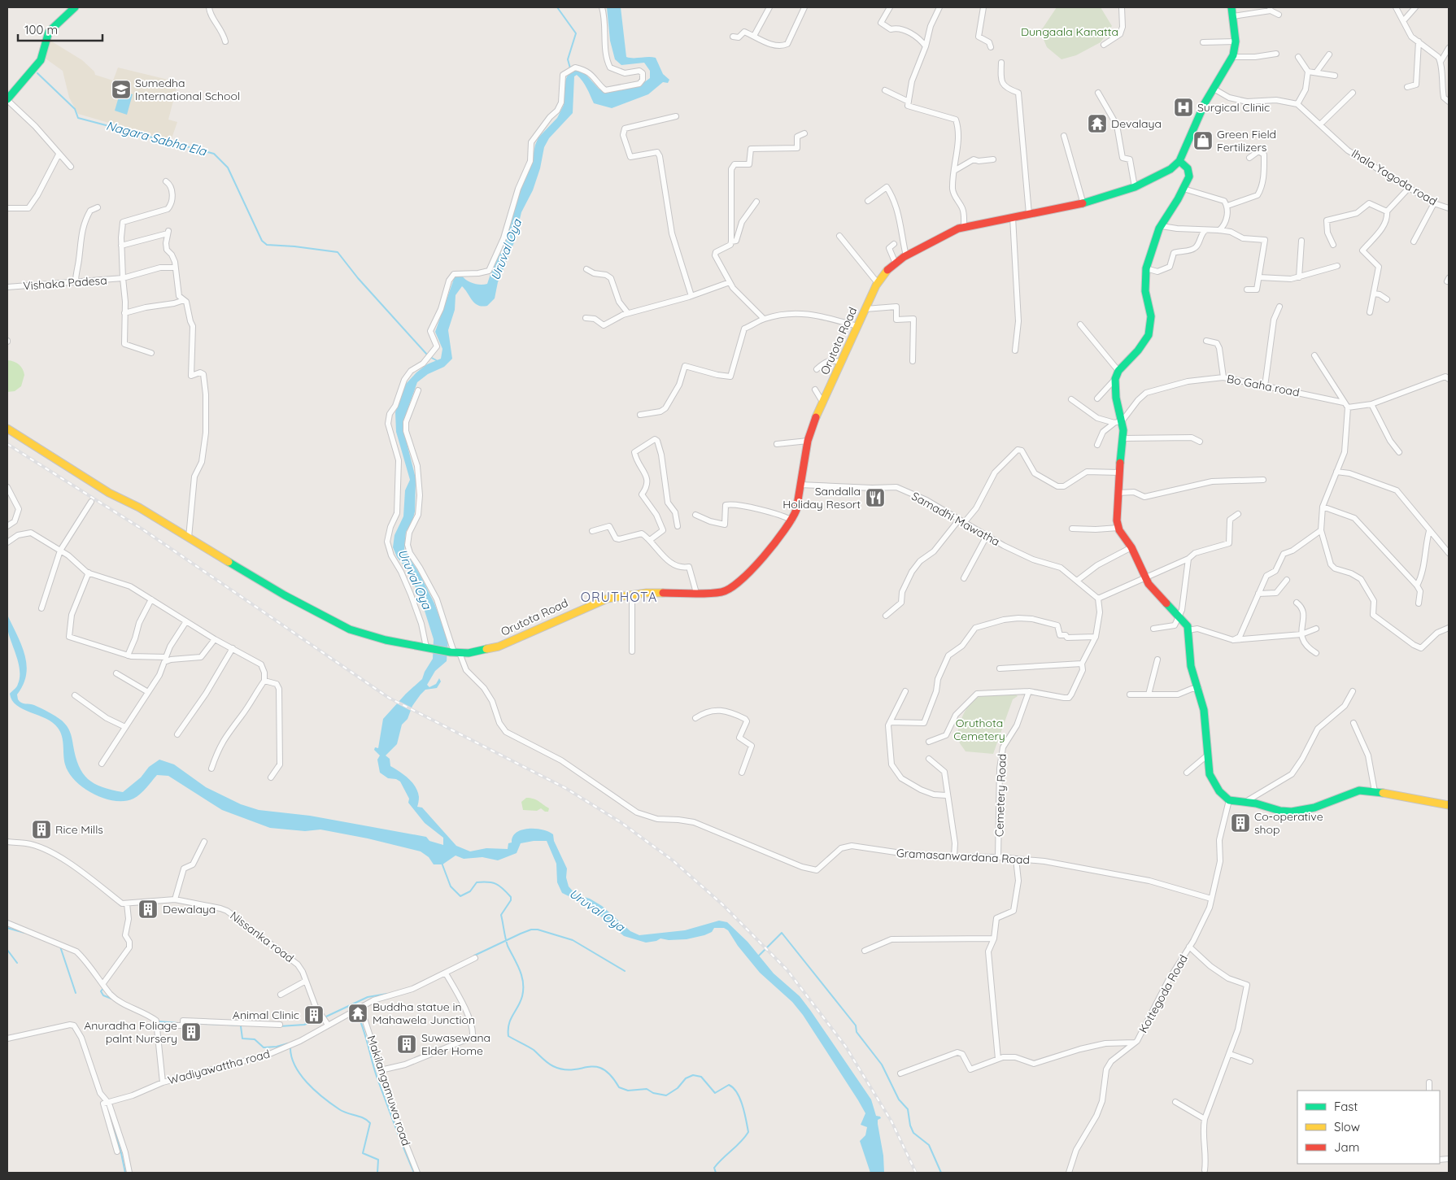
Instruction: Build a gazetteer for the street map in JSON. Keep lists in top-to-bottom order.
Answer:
{
  "streets": {
    "main road": ["Orutota Road"],
    "street": [
      "Ihala Yagoda road",
      "Vishaka Padesa",
      "Bo Gaha road",
      "Samadhi Mawatha",
      "Cemetery Road",
      "Gramasanwardana Road",
      "Nissanka road",
      "Kottegoda Road",
      "Wadiyawattha road",
      "Makilangamuwa road"
    ]
  },
  "crossings": [
    ["Ihala Yagoda road", "Orutota Road"],
    ["Orutota Road", "Samadhi Mawatha"],
    ["Orutota Road", "Gramasanwardana Road"],
    ["Cemetery Road", "Gramasanwardana Road"],
    ["Gramasanwardana Road", "Kottegoda Road"],
    ["Nissanka road", "Wadiyawattha road"],
    ["Wadiyawattha road", "Makilangamuwa road"]
  ],
  "districts": ["ORUTHOTA"],
  "water": ["Nagara Sabha Ela", "Uruval Oya"],
  "parks": ["Dungaala Kanatta", "Oruthota Cemetery"],
  "places": {
    "school or university": ["Sumedha International School"],
    "hospital": ["Surgical Clinic"],
    "temple": ["Devalaya", "Buddha statue in Mahawela Junction"],
    "shop": ["Green Field Fertilizers"],
    "restaurant": ["Sandalla Holiday Resort"],
    "building": [
      "Co-operative shop",
      "Rice Mills",
      "Dewalaya",
      "Animal Clinic",
      "Anuradha Foliage palnt Nursery",
      "Suwasewana Elder Home"
    ]
  },
  "legend": ["Fast", "Slow", "Jam"],
  "scale_bar": "100 m"
}
